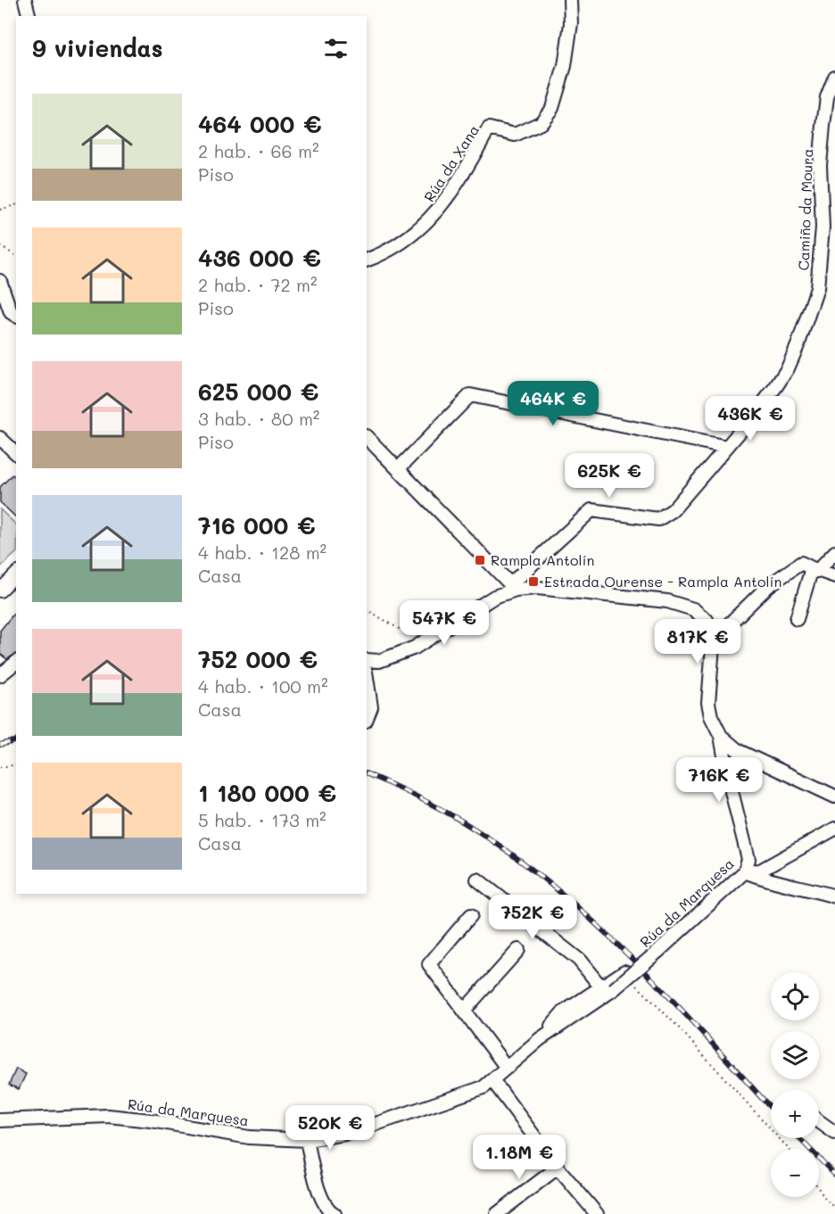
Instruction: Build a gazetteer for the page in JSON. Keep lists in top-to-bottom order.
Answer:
{
  "streets": {
    "street": ["Rúa da Xana", "Camiño da Moura", "Rúa da Marquesa"]
  },
  "places": {
    "transit": ["Rampla Antolín", "Estrada Ourense - Rampla Antolín"]
  },
  "page": {
    "heading": "9 viviendas",
    "list": [
      {
        "name": "464 000 €",
        "note": "2 hab. · 66 m² · Piso"
      },
      {
        "name": "436 000 €",
        "note": "2 hab. · 72 m² · Piso"
      },
      {
        "name": "625 000 €",
        "note": "3 hab. · 80 m² · Piso"
      },
      {
        "name": "716 000 €",
        "note": "4 hab. · 128 m² · Casa"
      },
      {
        "name": "752 000 €",
        "note": "4 hab. · 100 m² · Casa"
      },
      {
        "name": "1 180 000 €",
        "note": "5 hab. · 173 m² · Casa"
      }
    ],
    "price": [
      "464K €",
      "436K €",
      "625K €",
      "547K €",
      "817K €",
      "716K €",
      "752K €",
      "520K €",
      "1.18M €"
    ],
    "map_buttons": ["+", "−"]
  }
}
